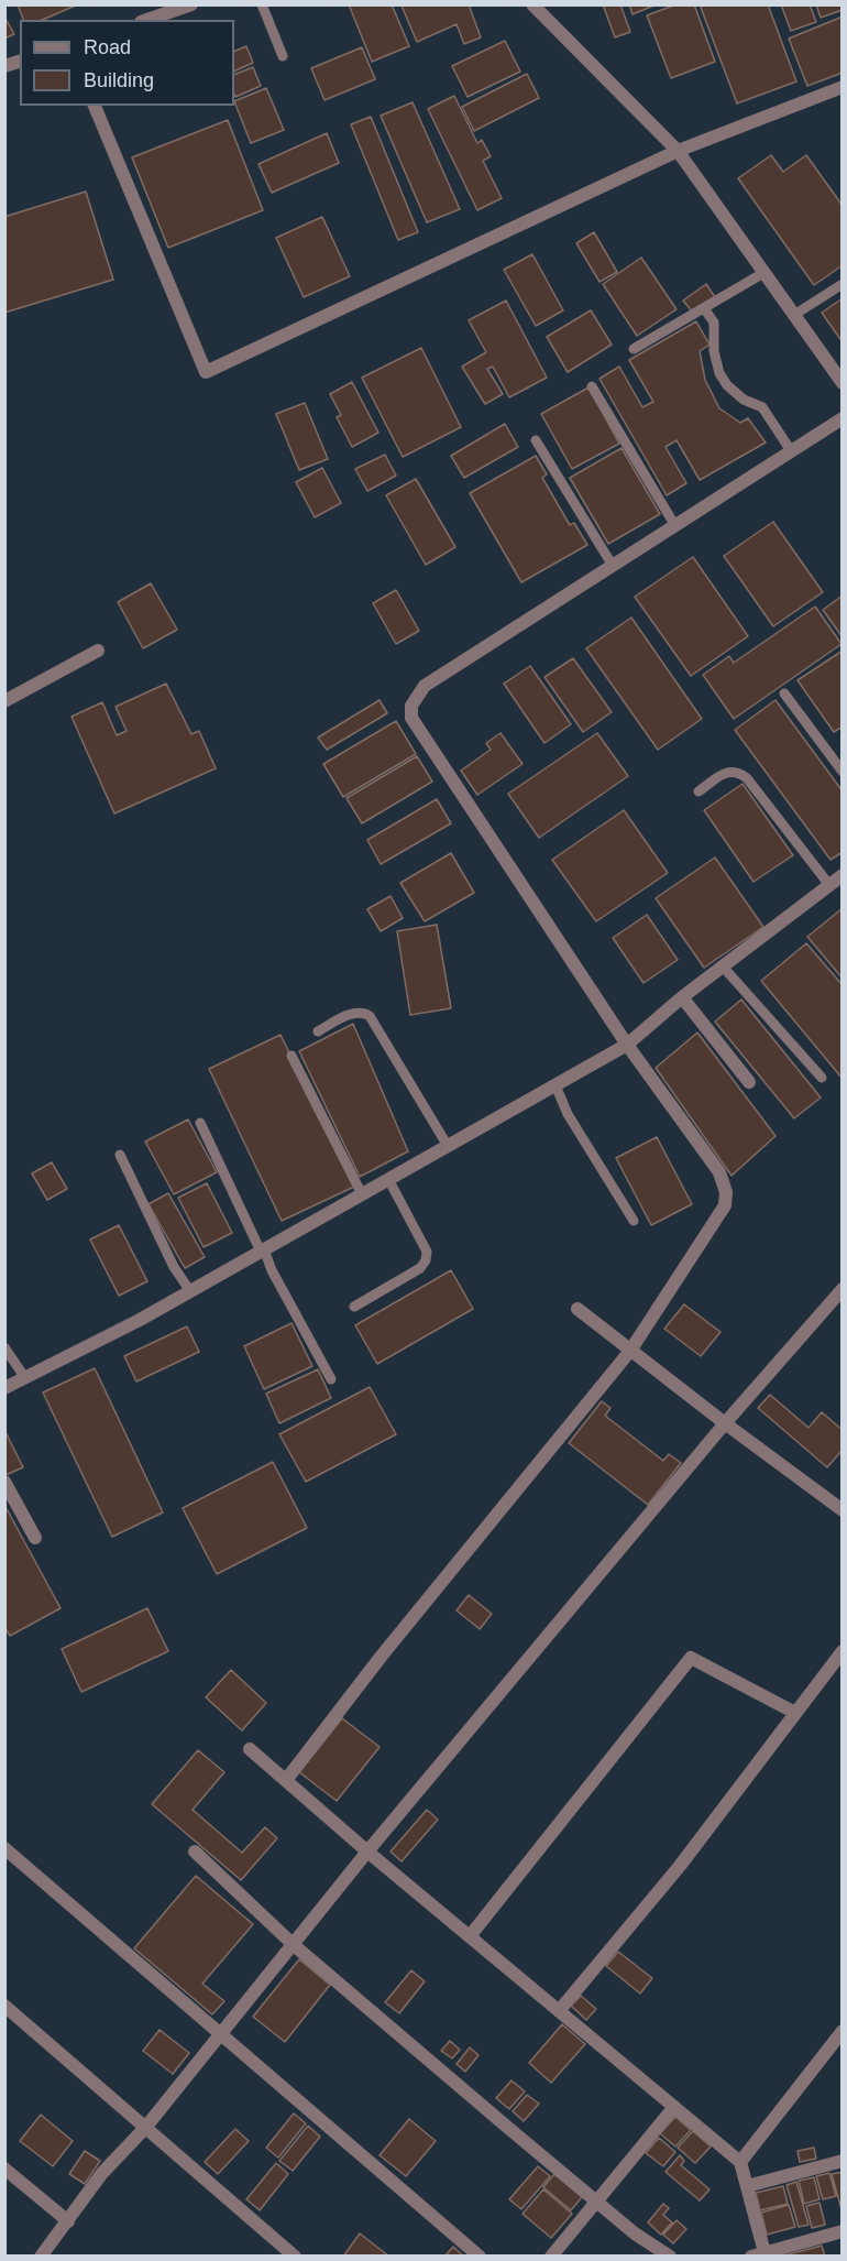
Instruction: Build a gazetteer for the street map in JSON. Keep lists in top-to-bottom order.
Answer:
{
  "legend": ["Road", "Building"]
}
